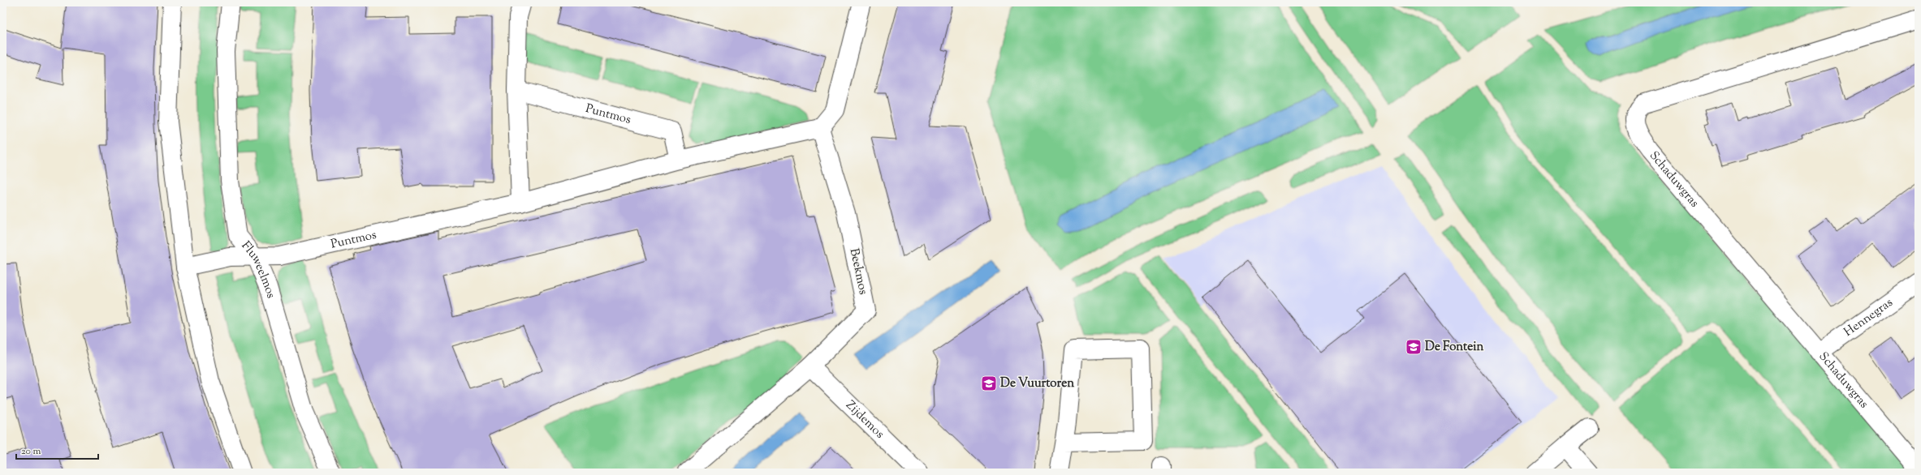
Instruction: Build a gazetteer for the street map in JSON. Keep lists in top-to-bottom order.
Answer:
{
  "streets": {
    "street": [
      "Puntmos",
      "Schaduwgras",
      "Fluweelmos",
      "Beekmos",
      "Hennegras",
      "Zijdemos"
    ]
  },
  "crossings": [
    ["Puntmos", "Fluweelmos"],
    ["Puntmos", "Beekmos"],
    ["Schaduwgras", "Hennegras"],
    ["Beekmos", "Zijdemos"]
  ],
  "places": {
    "school or university": ["De Fontein", "De Vuurtoren"]
  },
  "scale_bar": "20 m"
}
